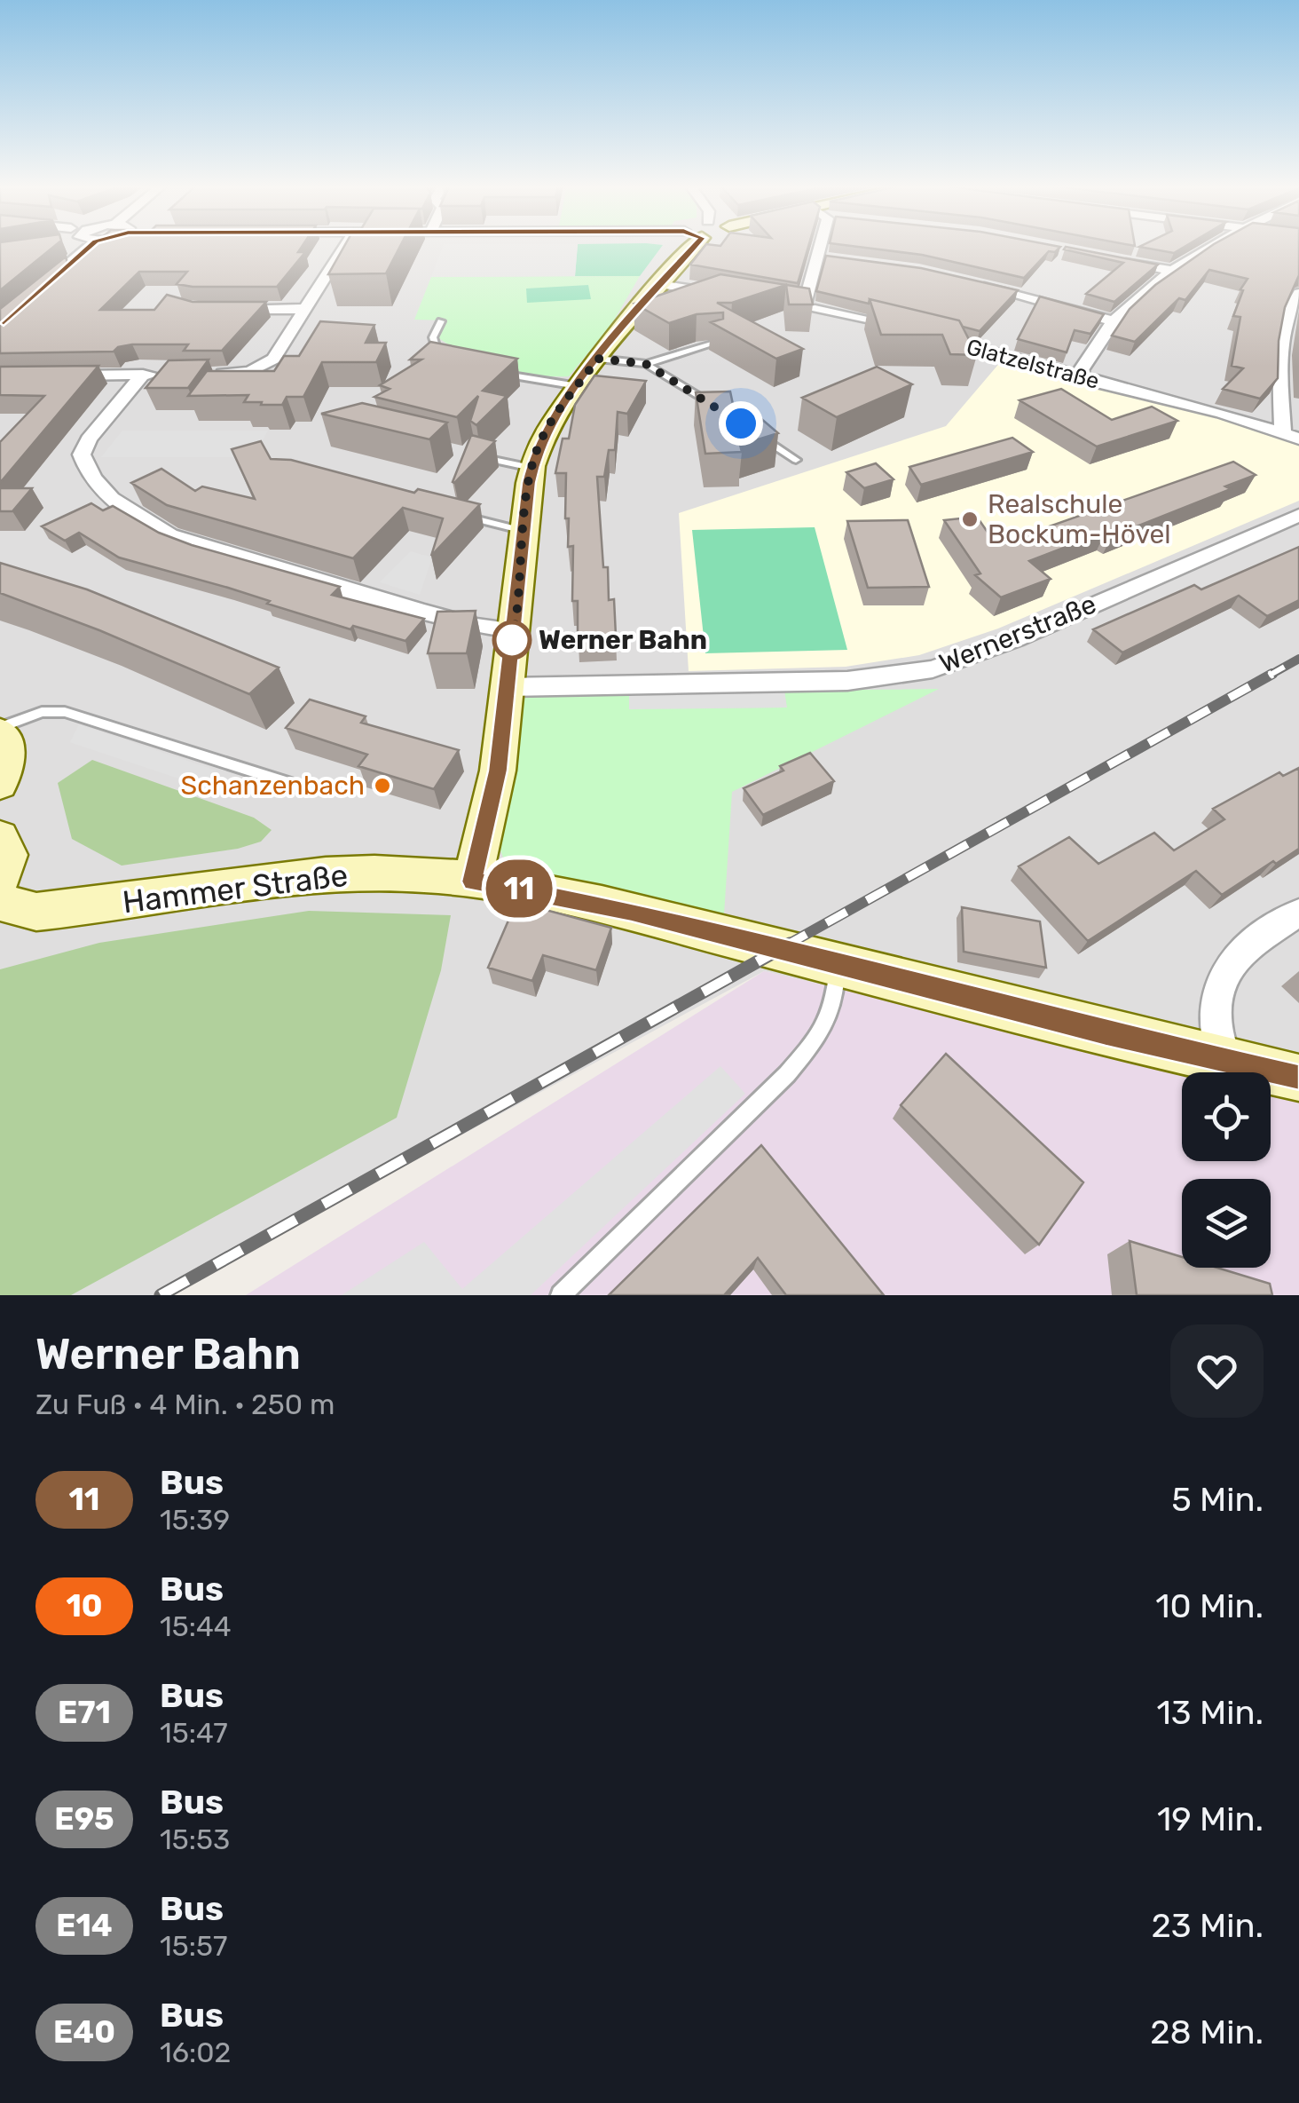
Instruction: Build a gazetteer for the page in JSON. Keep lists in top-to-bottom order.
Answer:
{
  "streets": {
    "street": ["Glatzelstraße", "Wernerstraße", "Hammer Straße"]
  },
  "places": ["Realschule Bockum-Hövel", "Werner Bahn", "Schanzenbach"],
  "lines": ["bus line 11"],
  "page": {
    "on_map": "11",
    "heading": ["Werner Bahn", "Zu Fuß · 4 Min. · 250 m"],
    "list": [
      {
        "mark": "11",
        "name": "Bus",
        "note": "15:39",
        "value": "5 Min."
      },
      {
        "mark": "10",
        "name": "Bus",
        "note": "15:44",
        "value": "10 Min."
      },
      {
        "mark": "E71",
        "name": "Bus",
        "note": "15:47",
        "value": "13 Min."
      },
      {
        "mark": "E95",
        "name": "Bus",
        "note": "15:53",
        "value": "19 Min."
      },
      {
        "mark": "E14",
        "name": "Bus",
        "note": "15:57",
        "value": "23 Min."
      },
      {
        "mark": "E40",
        "name": "Bus",
        "note": "16:02",
        "value": "28 Min."
      }
    ]
  }
}
